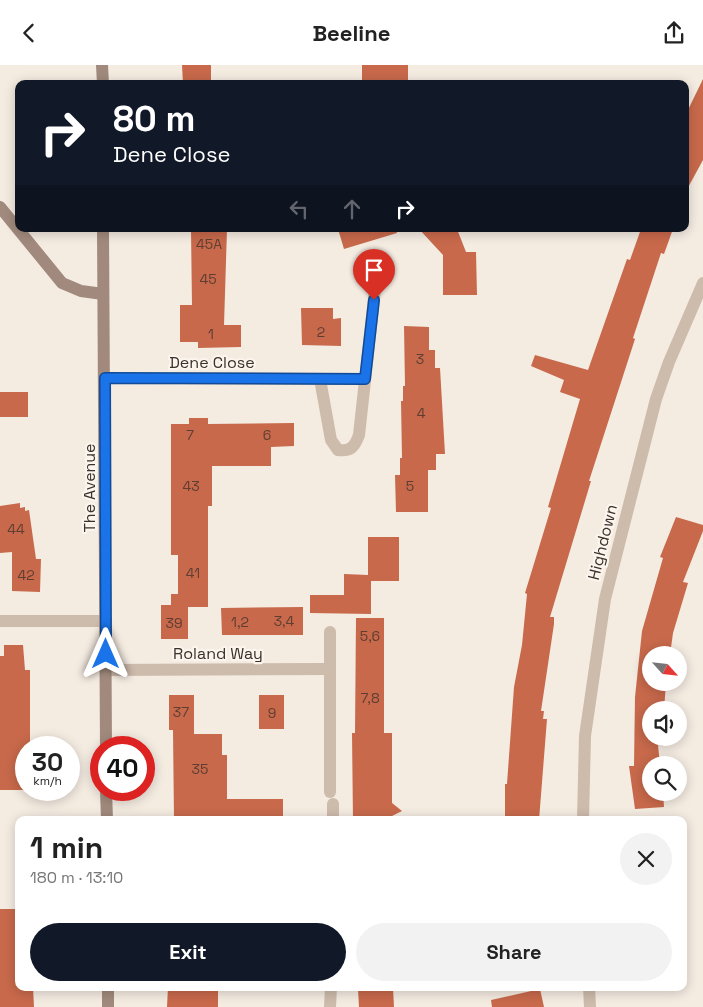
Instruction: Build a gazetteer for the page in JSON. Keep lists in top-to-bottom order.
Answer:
{
  "streets": {
    "street": [
      "Dene Close",
      "The Avenue",
      "Highdown",
      "Roland Way"
    ]
  },
  "crossings": [
    ["Dene Close", "The Avenue"],
    ["The Avenue", "Roland Way"]
  ],
  "house_numbers": [
    "45A",
    "45",
    "2",
    "1",
    "3",
    "4",
    "7",
    "6",
    "43",
    "5",
    "44",
    "41",
    "42",
    "3,4",
    "1,2",
    "39",
    "5,6",
    "7,8",
    "37",
    "9",
    "35"
  ],
  "north": "bottom right",
  "page": {
    "header": "Beeline",
    "turn": ["80 m", "Dene Close"],
    "speed": "30 km/h",
    "limit": "40",
    "heading": ["1 min", "180 m · 13:10"],
    "buttons": ["Exit", "Share"]
  }
}
